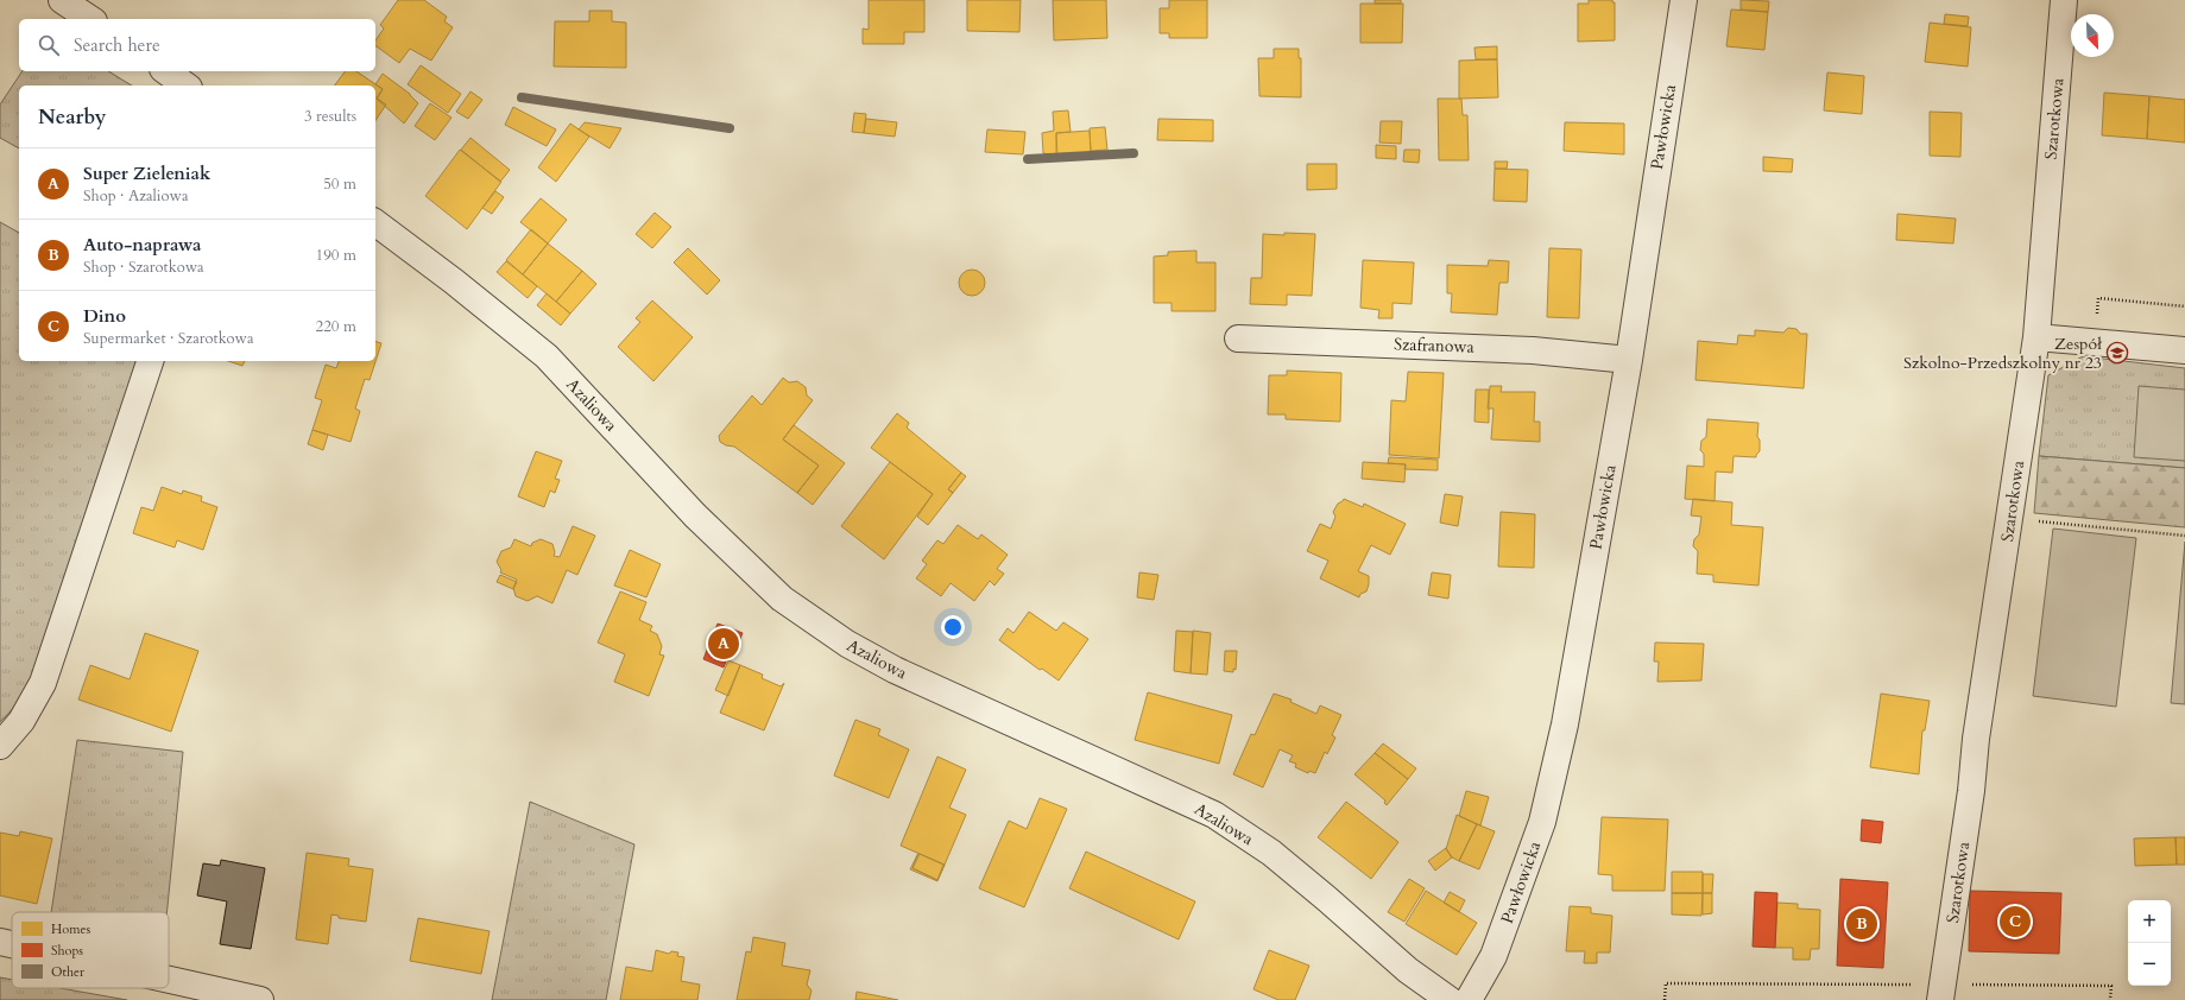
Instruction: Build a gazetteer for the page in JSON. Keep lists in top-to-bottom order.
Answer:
{
  "streets": {
    "street": [
      "Szarotkowa",
      "Pawłowicka",
      "Szafranowa",
      "Azaliowa"
    ]
  },
  "crossings": [
    ["Pawłowicka", "Szafranowa"]
  ],
  "places": {
    "school or university": ["Zespół Szkolno-Przedszkolny nr 23"]
  },
  "legend": ["Homes", "Shops", "Other"],
  "north": "bottom right",
  "page": {
    "search": "Search here",
    "heading": ["Nearby", "3 results"],
    "list": [
      {
        "mark": "A",
        "name": "Super Zieleniak",
        "note": "Shop · Azaliowa",
        "value": "50 m"
      },
      {
        "mark": "B",
        "name": "Auto-naprawa",
        "note": "Shop · Szarotkowa",
        "value": "190 m"
      },
      {
        "mark": "C",
        "name": "Dino",
        "note": "Supermarket · Szarotkowa",
        "value": "220 m"
      }
    ],
    "pins": ["A", "C", "B"],
    "map_buttons": ["+", "−"]
  }
}
